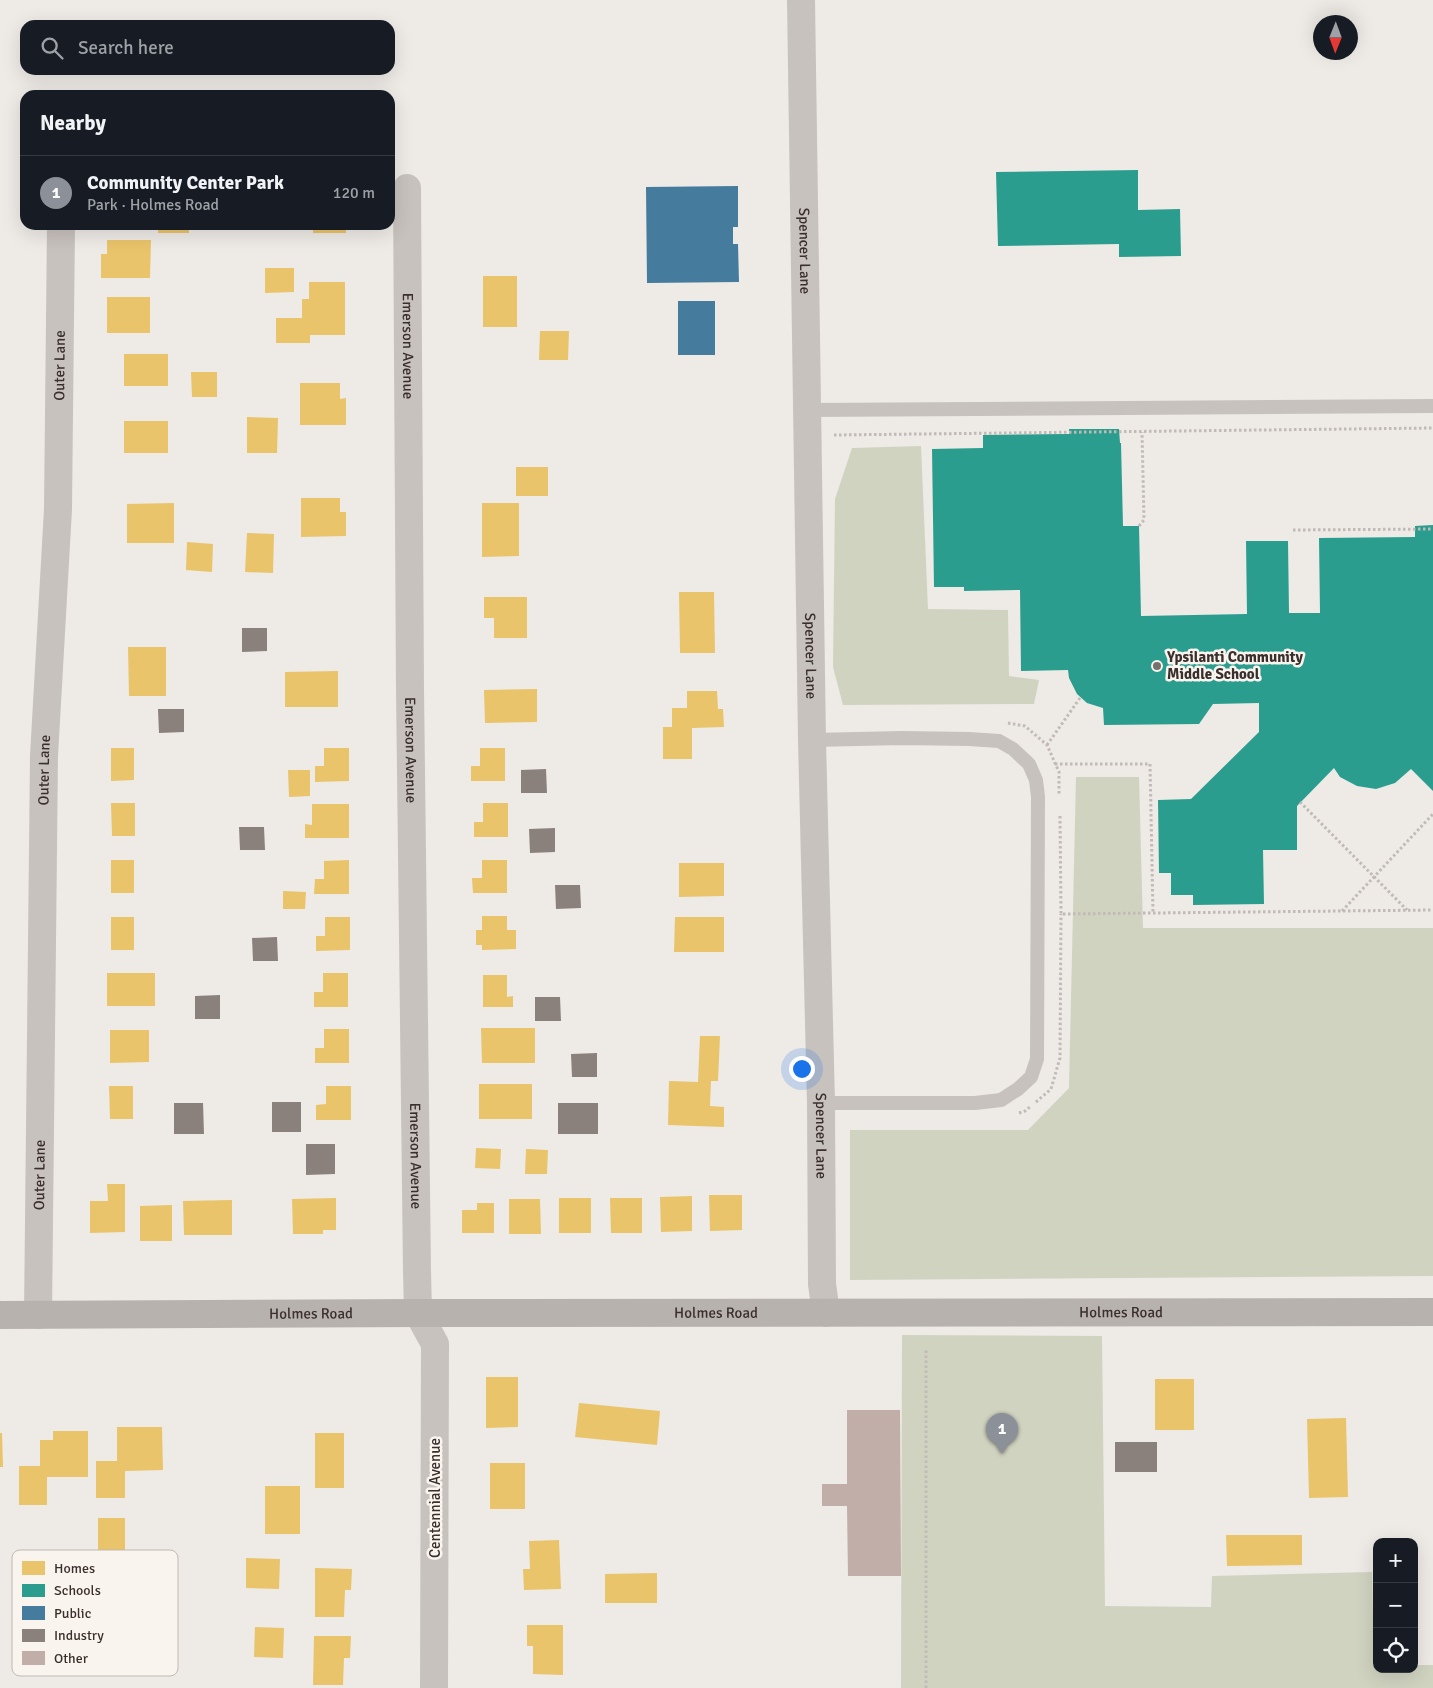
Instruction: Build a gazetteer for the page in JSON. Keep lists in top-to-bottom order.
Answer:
{
  "streets": {
    "main road": ["Holmes Road"],
    "street": [
      "Spencer Lane",
      "Emerson Avenue",
      "Outer Lane",
      "Centennial Avenue"
    ]
  },
  "crossings": [
    ["Spencer Lane", "Holmes Road"],
    ["Emerson Avenue", "Holmes Road"],
    ["Emerson Avenue", "Centennial Avenue"],
    ["Outer Lane", "Holmes Road"],
    ["Holmes Road", "Centennial Avenue"]
  ],
  "places": ["Ypsilanti Community Middle School"],
  "legend": [
    "Homes",
    "Schools",
    "Public",
    "Industry",
    "Other"
  ],
  "north": "bottom",
  "page": {
    "search": "Search here",
    "heading": "Nearby",
    "list": [
      {
        "mark": "1",
        "name": "Community Center Park",
        "note": "Park · Holmes Road",
        "value": "120 m"
      }
    ],
    "pins": "1",
    "map_buttons": ["+", "−"]
  }
}
